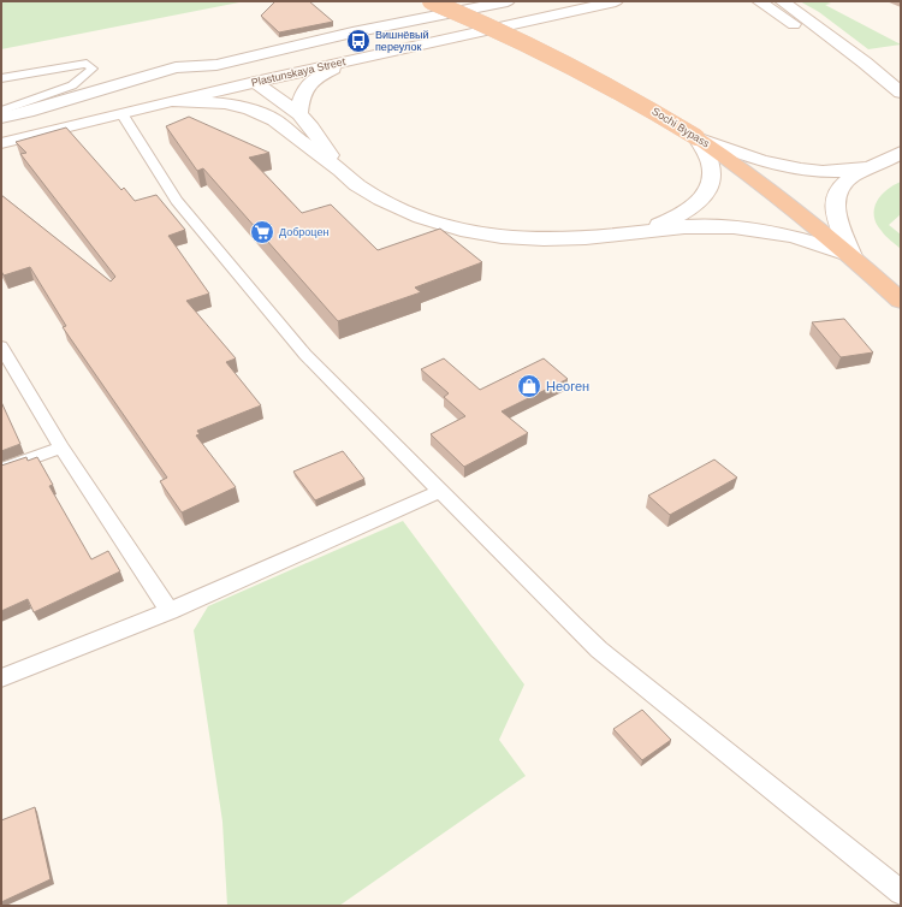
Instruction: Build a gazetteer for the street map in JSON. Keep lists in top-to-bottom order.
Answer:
{
  "streets": {
    "highway": ["Sochi Bypass"],
    "main road": ["Plastunskaya Street"]
  },
  "places": {
    "bus stop": ["Вишнёвый переулок"],
    "supermarket": ["Доброцен"],
    "shop": ["Неоген"]
  }
}
